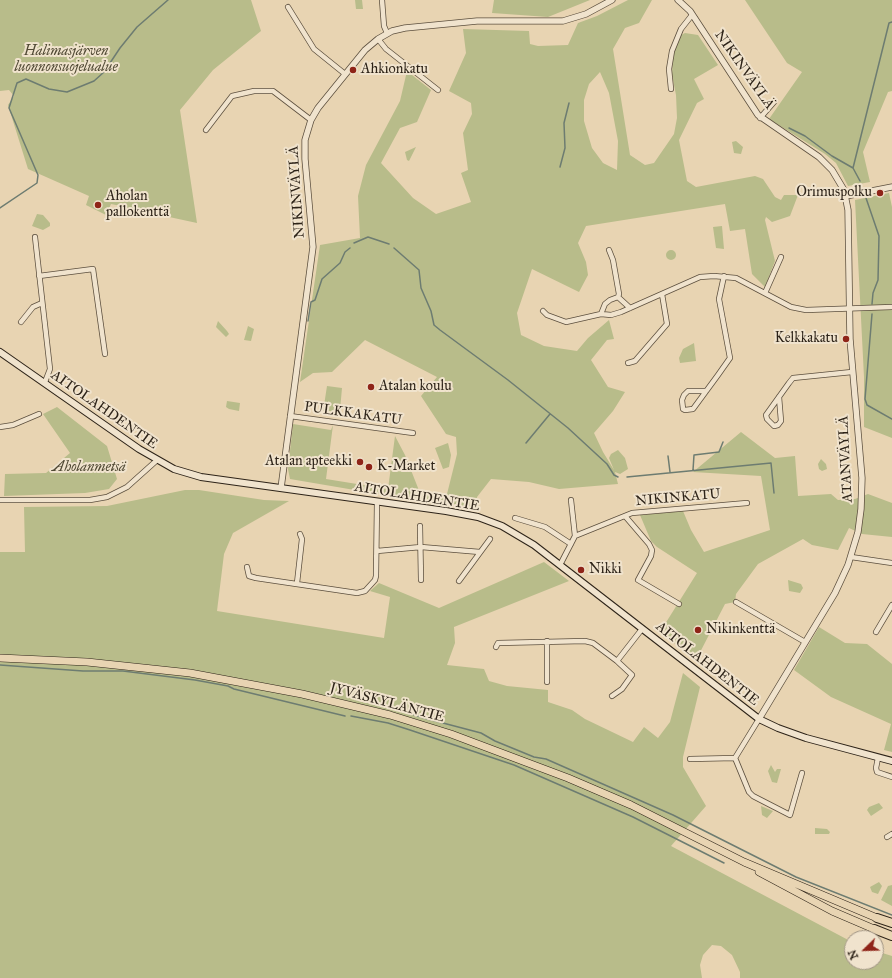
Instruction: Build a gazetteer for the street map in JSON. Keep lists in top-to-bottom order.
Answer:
{
  "streets": {
    "highway": ["JYVÄSKYLÄNTIE"],
    "main road": ["AITOLAHDENTIE"],
    "street": [
      "NIKINVÄYLÄ",
      "PULKKAKATU",
      "ATANVÄYLÄ",
      "NIKINKATU"
    ]
  },
  "crossings": [
    ["NIKINVÄYLÄ", "AITOLAHDENTIE"],
    ["NIKINVÄYLÄ", "PULKKAKATU"],
    ["NIKINVÄYLÄ", "ATANVÄYLÄ"],
    ["AITOLAHDENTIE", "ATANVÄYLÄ"]
  ],
  "parks": ["Halimasjärven luonnonsuojelualue", "Aholanmetsä"],
  "places": [
    "Ahkionkatu",
    "Orimuspolku",
    "Aholan pallokenttä",
    "Kelkkakatu",
    "Atalan koulu",
    "Atalan apteekki",
    "K-Market",
    "Nikki",
    "Nikinkenttä"
  ],
  "north": "bottom left"
}
